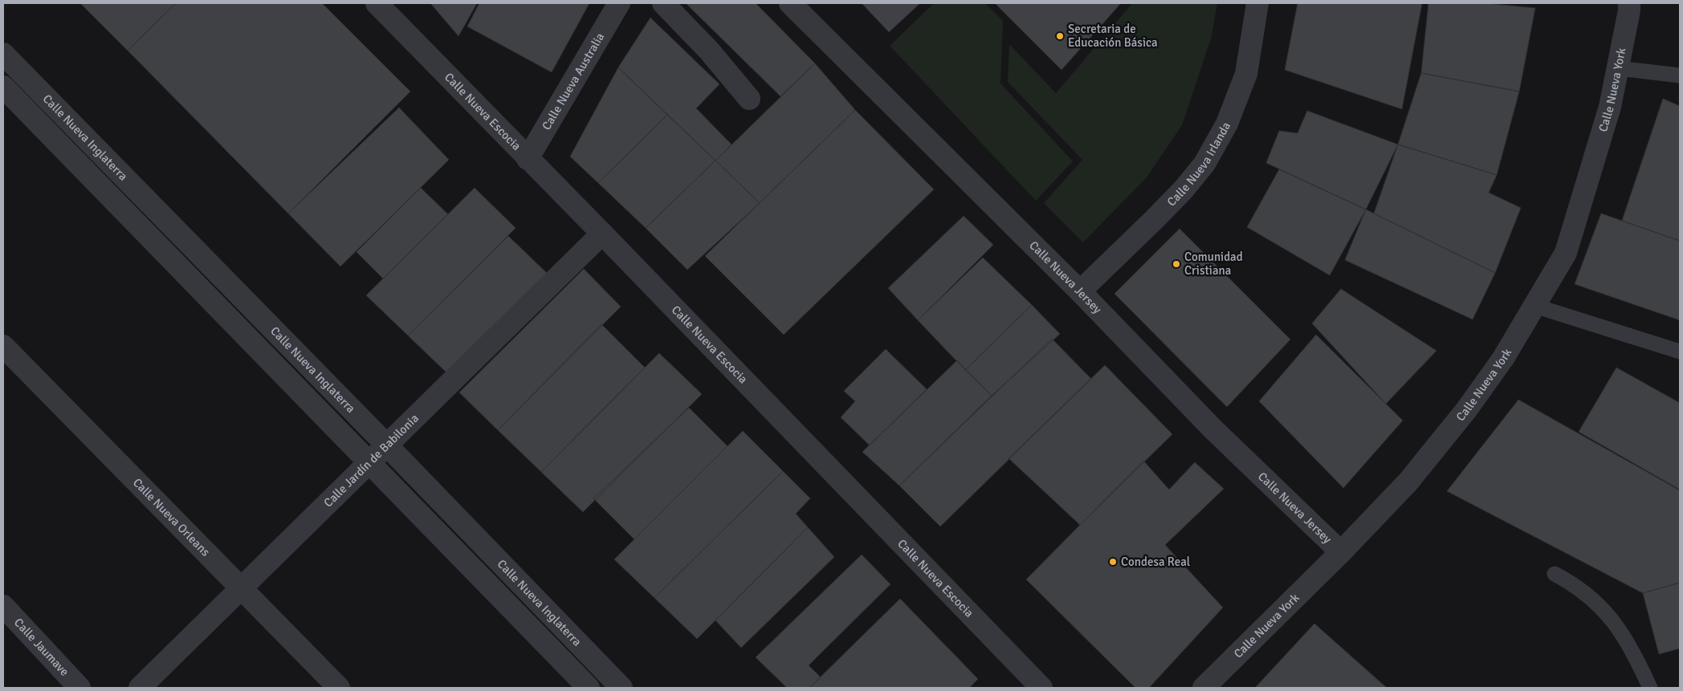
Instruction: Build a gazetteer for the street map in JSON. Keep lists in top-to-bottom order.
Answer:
{
  "streets": {
    "street": [
      "Calle Nueva Australia",
      "Calle Nueva York",
      "Calle Nueva Escocia",
      "Calle Nueva Inglaterra",
      "Calle Nueva Irlanda",
      "Calle Nueva Jersey",
      "Calle Jardín de Babilonia",
      "Calle Nueva Orleans",
      "Calle Jaumave"
    ]
  },
  "crossings": [
    ["Calle Nueva Australia", "Calle Nueva Escocia"],
    ["Calle Nueva York", "Calle Nueva Jersey"],
    ["Calle Nueva Escocia", "Calle Jardín de Babilonia"],
    ["Calle Nueva Inglaterra", "Calle Jardín de Babilonia"],
    ["Calle Nueva Irlanda", "Calle Nueva Jersey"],
    ["Calle Jardín de Babilonia", "Calle Nueva Orleans"]
  ],
  "places": ["Secretaria de Educación Básica", "Comunidad Cristiana", "Condesa Real"]
}
